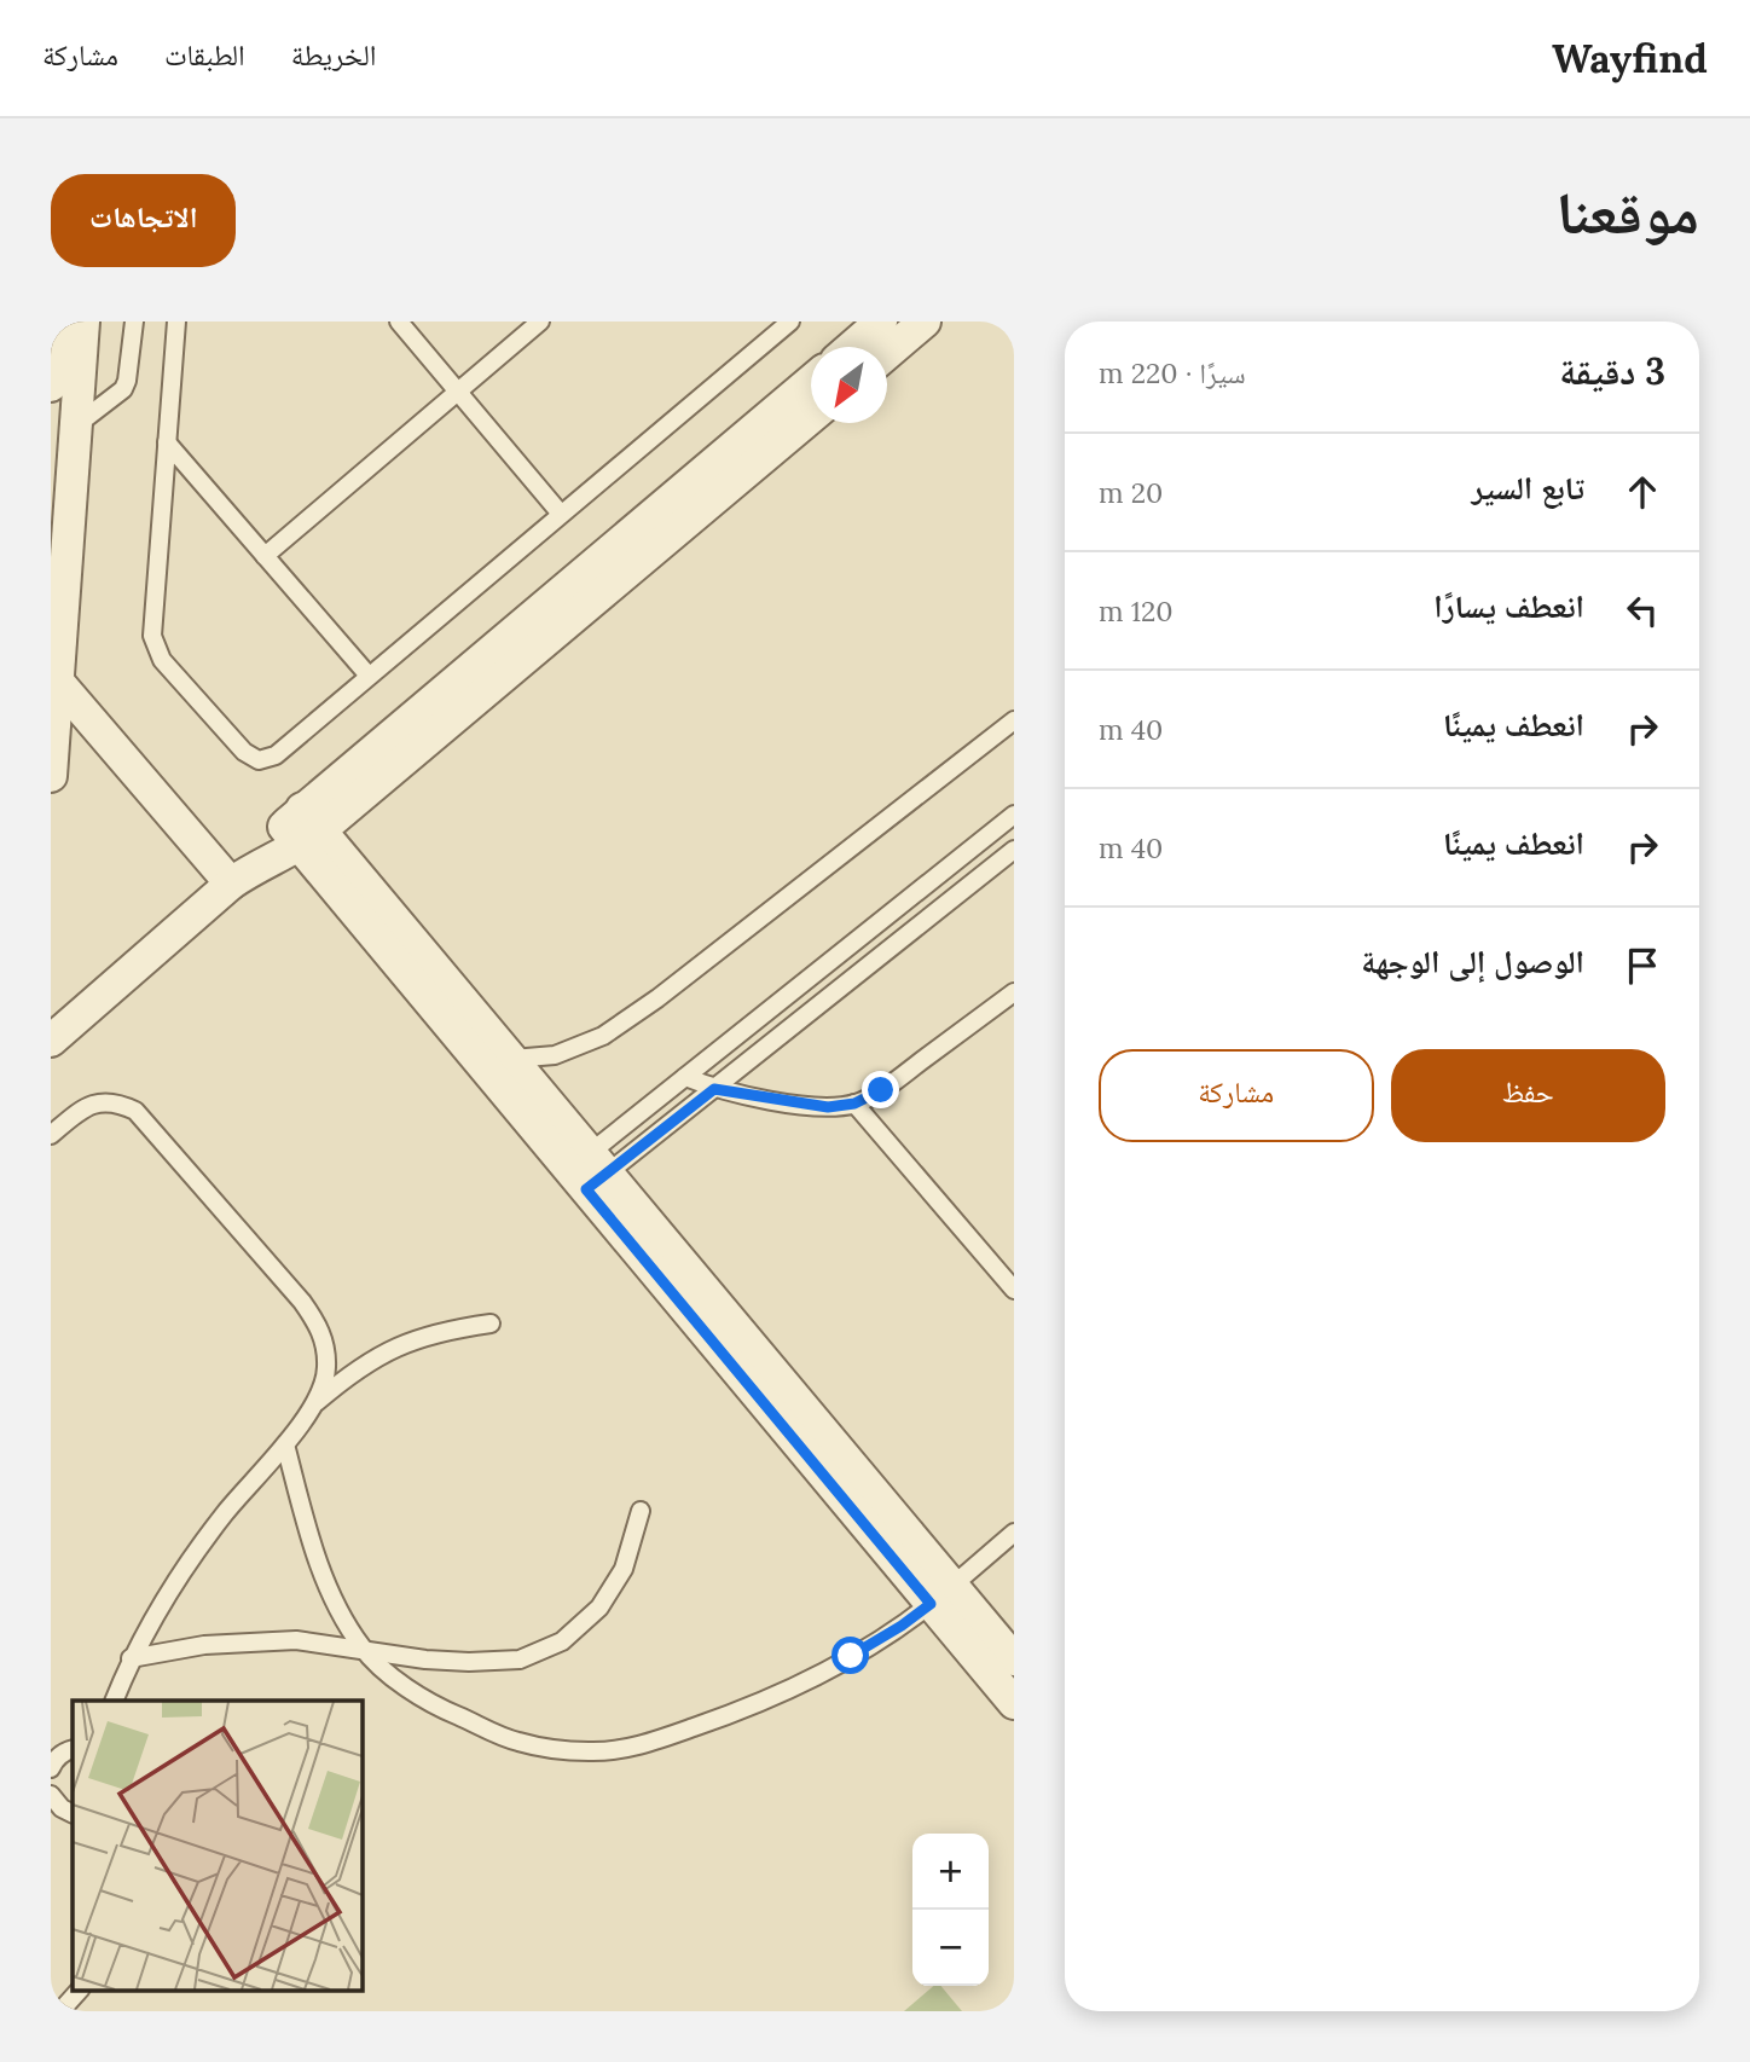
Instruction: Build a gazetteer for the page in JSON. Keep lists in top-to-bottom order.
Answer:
{
  "north": "bottom left",
  "page": {
    "header": "Wayfind",
    "nav": ["الخريطة", "الطبقات", "مشاركة"],
    "title": "موقعنا",
    "buttons": [
      "الاتجاهات",
      ["حفظ", "مشاركة"]
    ],
    "heading": ["3 دقيقة", "سيرًا · 220 m"],
    "list": [
      ["تابع السير", "20 m"],
      ["انعطف يسارًا", "120 m"],
      ["انعطف يمينًا", "40 m"],
      ["انعطف يمينًا", "40 m"],
      "الوصول إلى الوجهة"
    ],
    "map_buttons": ["+", "−"]
  }
}
